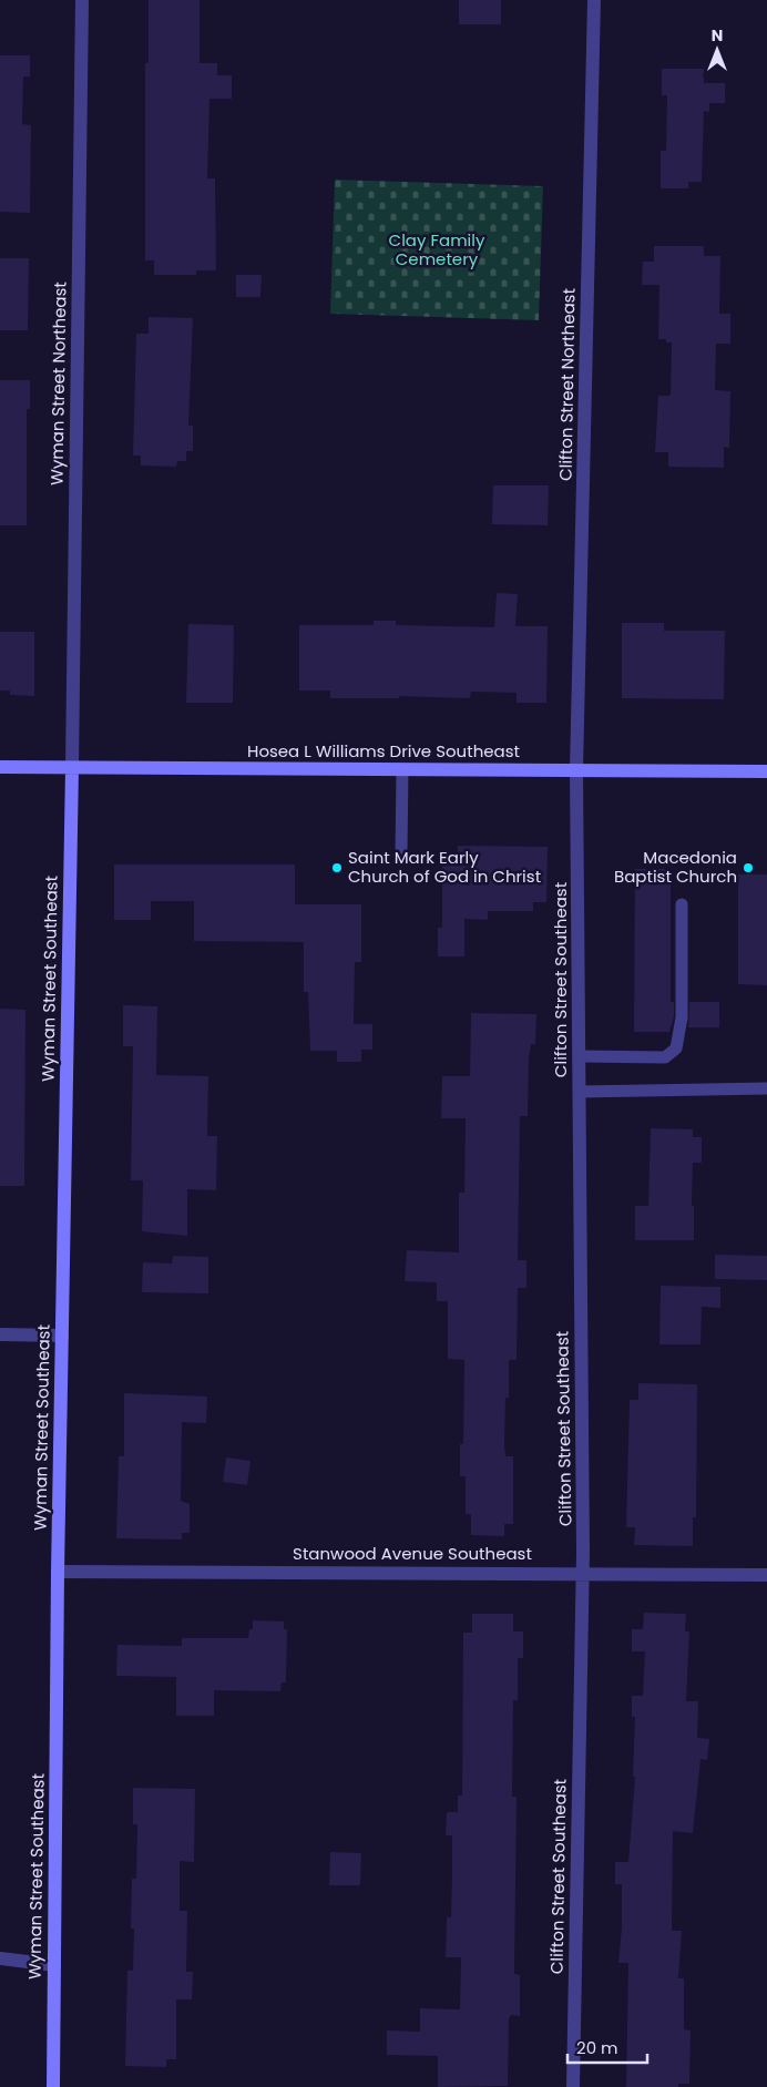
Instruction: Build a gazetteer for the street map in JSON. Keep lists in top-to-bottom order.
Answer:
{
  "streets": {
    "street": [
      "Wyman Street Northeast",
      "Clifton Street Northeast",
      "Hosea L Williams Drive Southeast",
      "Wyman Street Southeast",
      "Clifton Street Southeast",
      "Stanwood Avenue Southeast"
    ]
  },
  "crossings": [
    ["Wyman Street Northeast", "Hosea L Williams Drive Southeast"],
    ["Wyman Street Northeast", "Wyman Street Southeast"],
    ["Clifton Street Northeast", "Hosea L Williams Drive Southeast"],
    ["Clifton Street Northeast", "Clifton Street Southeast"],
    ["Hosea L Williams Drive Southeast", "Wyman Street Southeast"],
    ["Hosea L Williams Drive Southeast", "Clifton Street Southeast"],
    ["Wyman Street Southeast", "Stanwood Avenue Southeast"],
    ["Clifton Street Southeast", "Stanwood Avenue Southeast"]
  ],
  "parks": ["Clay Family Cemetery"],
  "places": ["Saint Mark Early Church of God in Christ", "Macedonia Baptist Church"],
  "scale_bar": "20 m",
  "north": "top"
}
